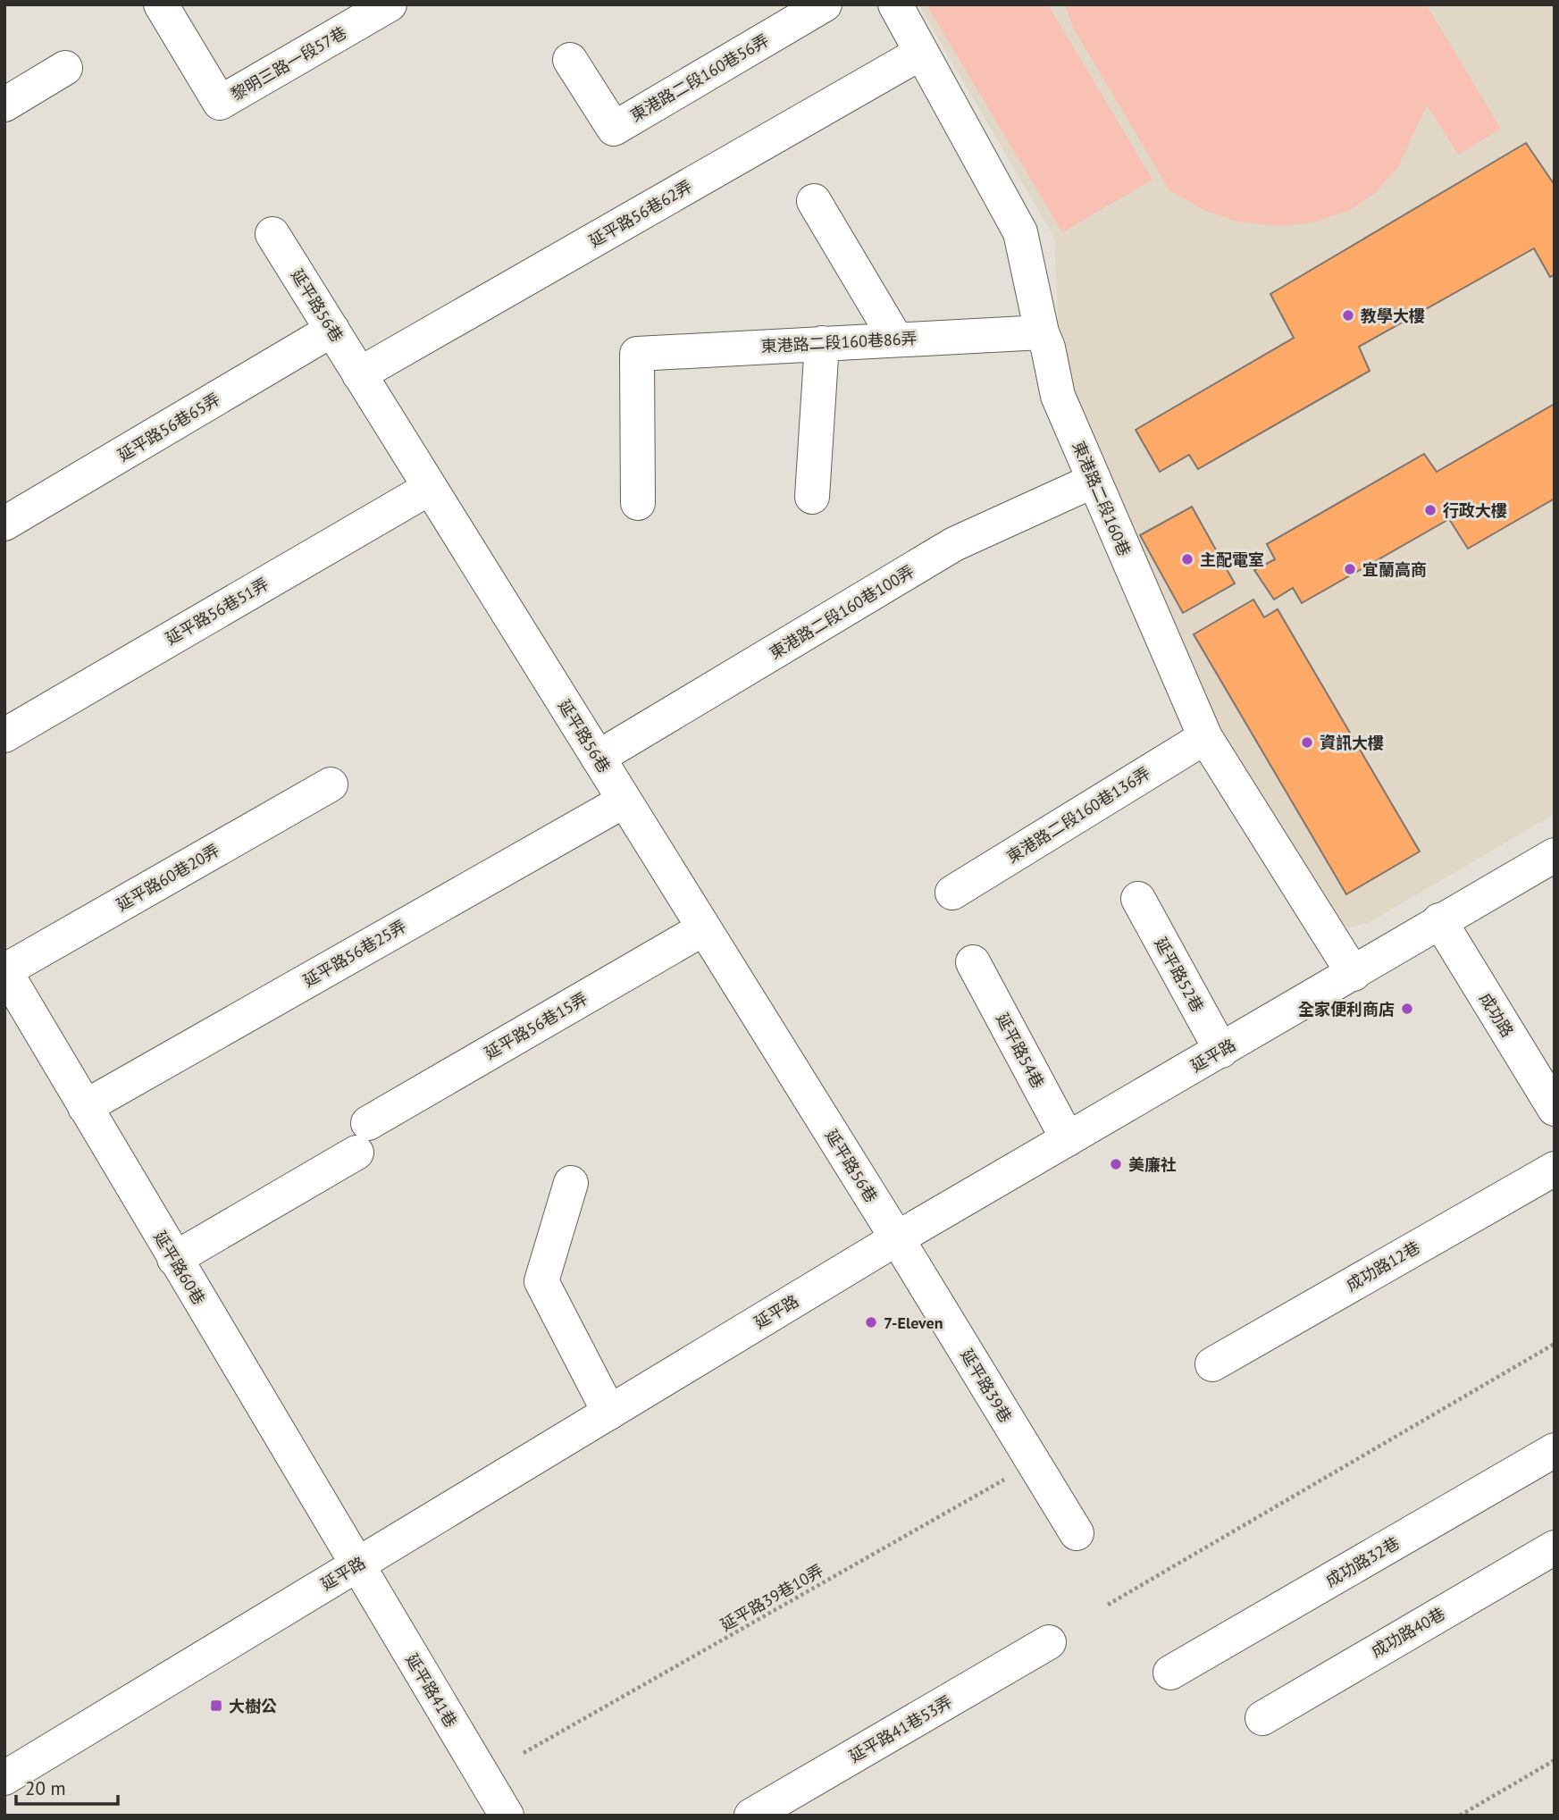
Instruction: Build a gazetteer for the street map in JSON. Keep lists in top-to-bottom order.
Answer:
{
  "streets": {
    "street": [
      "黎明三路一段57巷",
      "東港路二段160巷56弄",
      "延平路56巷62弄",
      "延平路56巷",
      "東港路二段160巷86弄",
      "延平路56巷65弄",
      "東港路二段160巷",
      "延平路56巷51弄",
      "東港路二段160巷100弄",
      "東港路二段160巷136弄",
      "延平路60巷20弄",
      "延平路56巷25弄",
      "延平路52巷",
      "成功路",
      "延平路56巷15弄",
      "延平路54巷",
      "延平路",
      "成功路12巷",
      "延平路60巷",
      "延平路39巷",
      "成功路32巷",
      "成功路40巷",
      "延平路41巷",
      "延平路41巷53弄"
    ],
    "path": ["延平路39巷10弄"]
  },
  "crossings": [
    ["延平路56巷62弄", "延平路56巷"],
    ["延平路56巷62弄", "東港路二段160巷"],
    ["延平路56巷", "延平路56巷65弄"],
    ["延平路56巷", "延平路56巷51弄"],
    ["延平路56巷", "東港路二段160巷100弄"],
    ["延平路56巷", "延平路56巷25弄"],
    ["延平路56巷", "延平路56巷15弄"],
    ["延平路56巷", "延平路"],
    ["延平路56巷", "延平路39巷"],
    ["東港路二段160巷86弄", "東港路二段160巷"],
    ["東港路二段160巷", "東港路二段160巷100弄"],
    ["東港路二段160巷", "東港路二段160巷136弄"],
    ["東港路二段160巷", "延平路"],
    ["延平路60巷20弄", "延平路60巷"],
    ["延平路56巷25弄", "延平路60巷"],
    ["延平路52巷", "延平路"],
    ["成功路", "延平路"],
    ["延平路56巷15弄", "延平路60巷"],
    ["延平路54巷", "延平路"],
    ["延平路", "延平路60巷"],
    ["延平路", "延平路39巷"],
    ["延平路", "延平路41巷"],
    ["延平路60巷", "延平路41巷"],
    ["延平路39巷", "延平路39巷10弄"]
  ],
  "places": {
    "other": [
      "教學大樓",
      "行政大樓",
      "主配電室",
      "宜蘭高商",
      "資訊大樓",
      "全家便利商店",
      "美廉社",
      "7-Eleven"
    ],
    "transit": ["大樹公"]
  },
  "scale_bar": "20 m"
}
